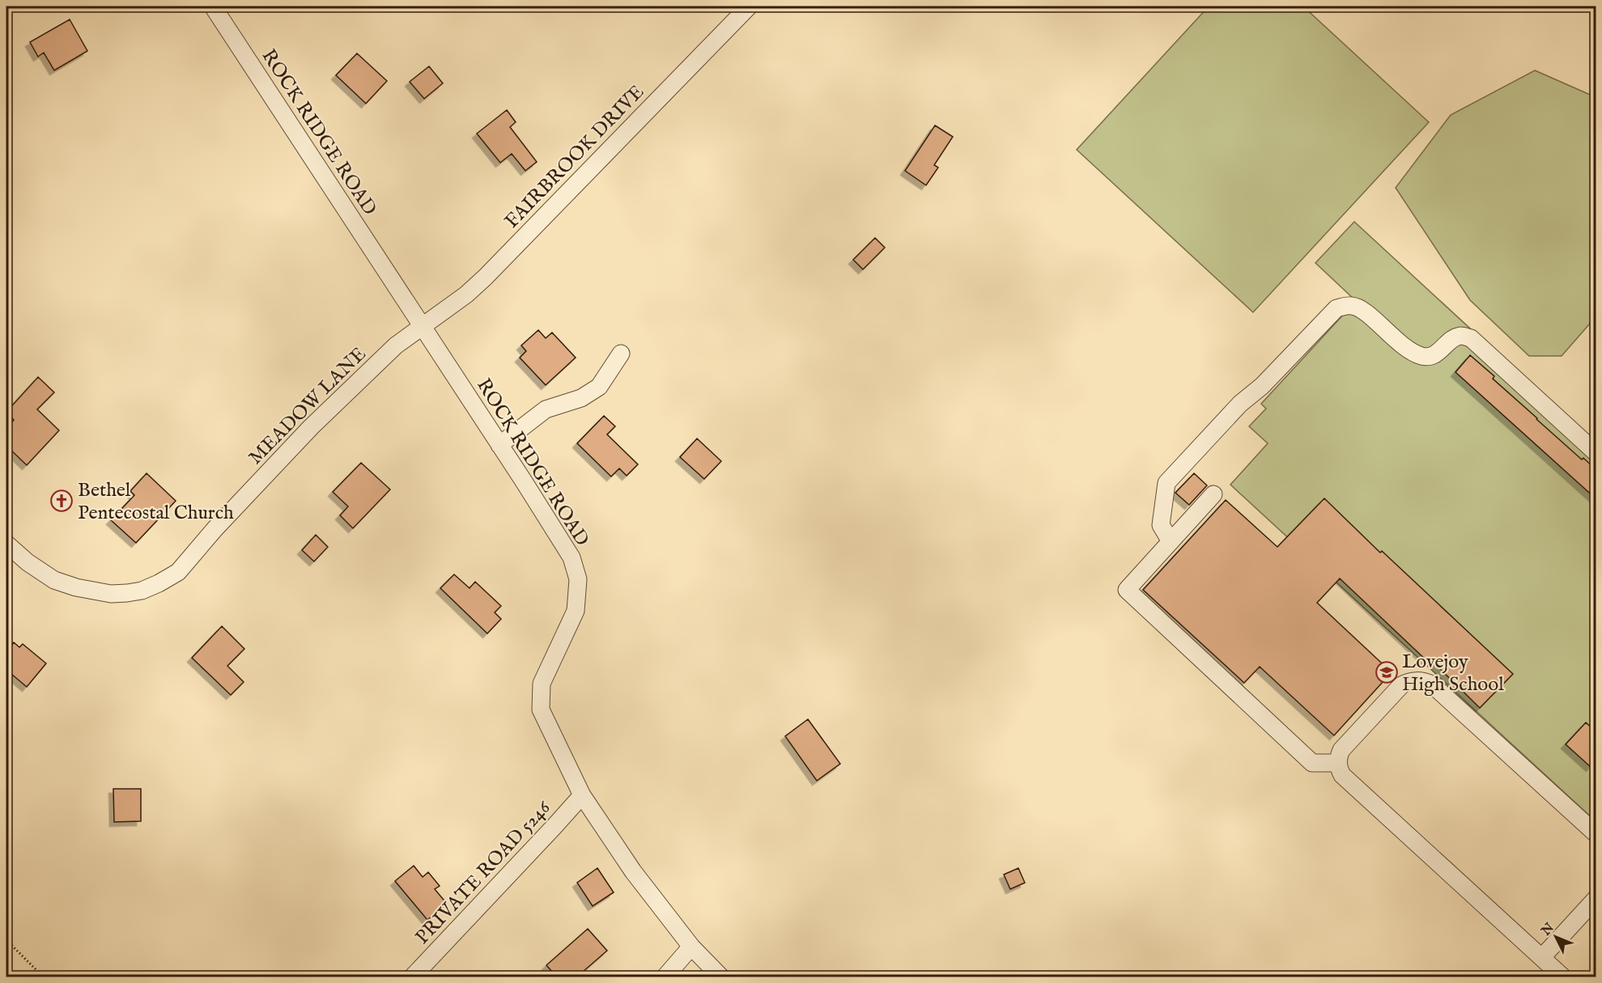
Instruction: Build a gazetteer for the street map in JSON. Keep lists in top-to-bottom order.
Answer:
{
  "streets": {
    "street": [
      "ROCK RIDGE ROAD",
      "FAIRBROOK DRIVE",
      "MEADOW LANE",
      "PRIVATE ROAD 5246"
    ]
  },
  "crossings": [
    ["ROCK RIDGE ROAD", "FAIRBROOK DRIVE"],
    ["ROCK RIDGE ROAD", "MEADOW LANE"],
    ["ROCK RIDGE ROAD", "PRIVATE ROAD 5246"],
    ["FAIRBROOK DRIVE", "MEADOW LANE"]
  ],
  "places": {
    "church": ["Bethel Pentecostal Church"],
    "school or university": ["Lovejoy High School"]
  },
  "north": "top left"
}
